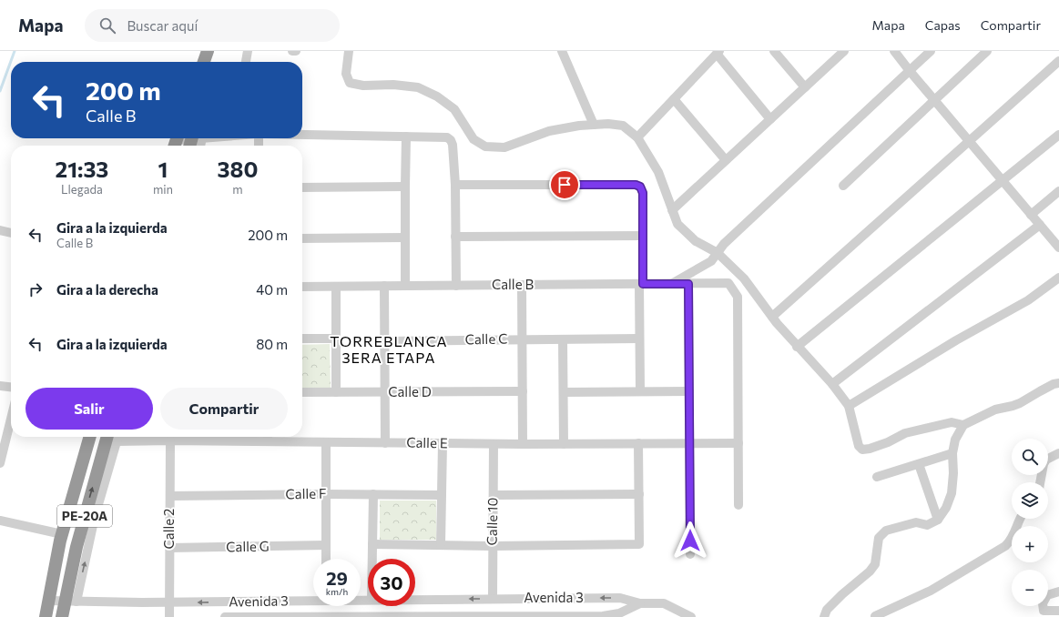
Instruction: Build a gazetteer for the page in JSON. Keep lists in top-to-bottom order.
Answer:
{
  "streets": {
    "highway": ["PE-20A"],
    "street": [
      "Calle B",
      "Calle C",
      "Calle D",
      "Calle E",
      "Calle F",
      "Calle 10",
      "Calle 2",
      "Calle G",
      "Avenida 3"
    ]
  },
  "crossings": [
    ["Calle B", "Calle E"],
    ["Calle E", "Calle 10"],
    ["Calle E", "Calle 2"],
    ["Calle F", "Calle 2"],
    ["PE-20A", "Avenida 3"],
    ["Calle 10", "Avenida 3"],
    ["Calle 2", "Calle G"],
    ["Calle 2", "Avenida 3"]
  ],
  "districts": ["TORREBLANCA 3ERA ETAPA"],
  "page": {
    "header": "Mapa",
    "search": "Buscar aquí",
    "nav": ["Mapa", "Capas", "Compartir"],
    "turn": ["200 m", "Calle B"],
    "eta": [
      "21:33",
      "Llegada",
      "1",
      "min",
      "380",
      "m"
    ],
    "list": [
      {
        "name": "Gira a la izquierda",
        "note": "Calle B",
        "value": "200 m"
      },
      {
        "name": "Gira a la derecha",
        "value": "40 m"
      },
      {
        "name": "Gira a la izquierda",
        "value": "80 m"
      }
    ],
    "buttons": ["Salir", "Compartir"],
    "map_buttons": ["+", "−"],
    "speed": "29 km/h",
    "limit": "30"
  }
}
